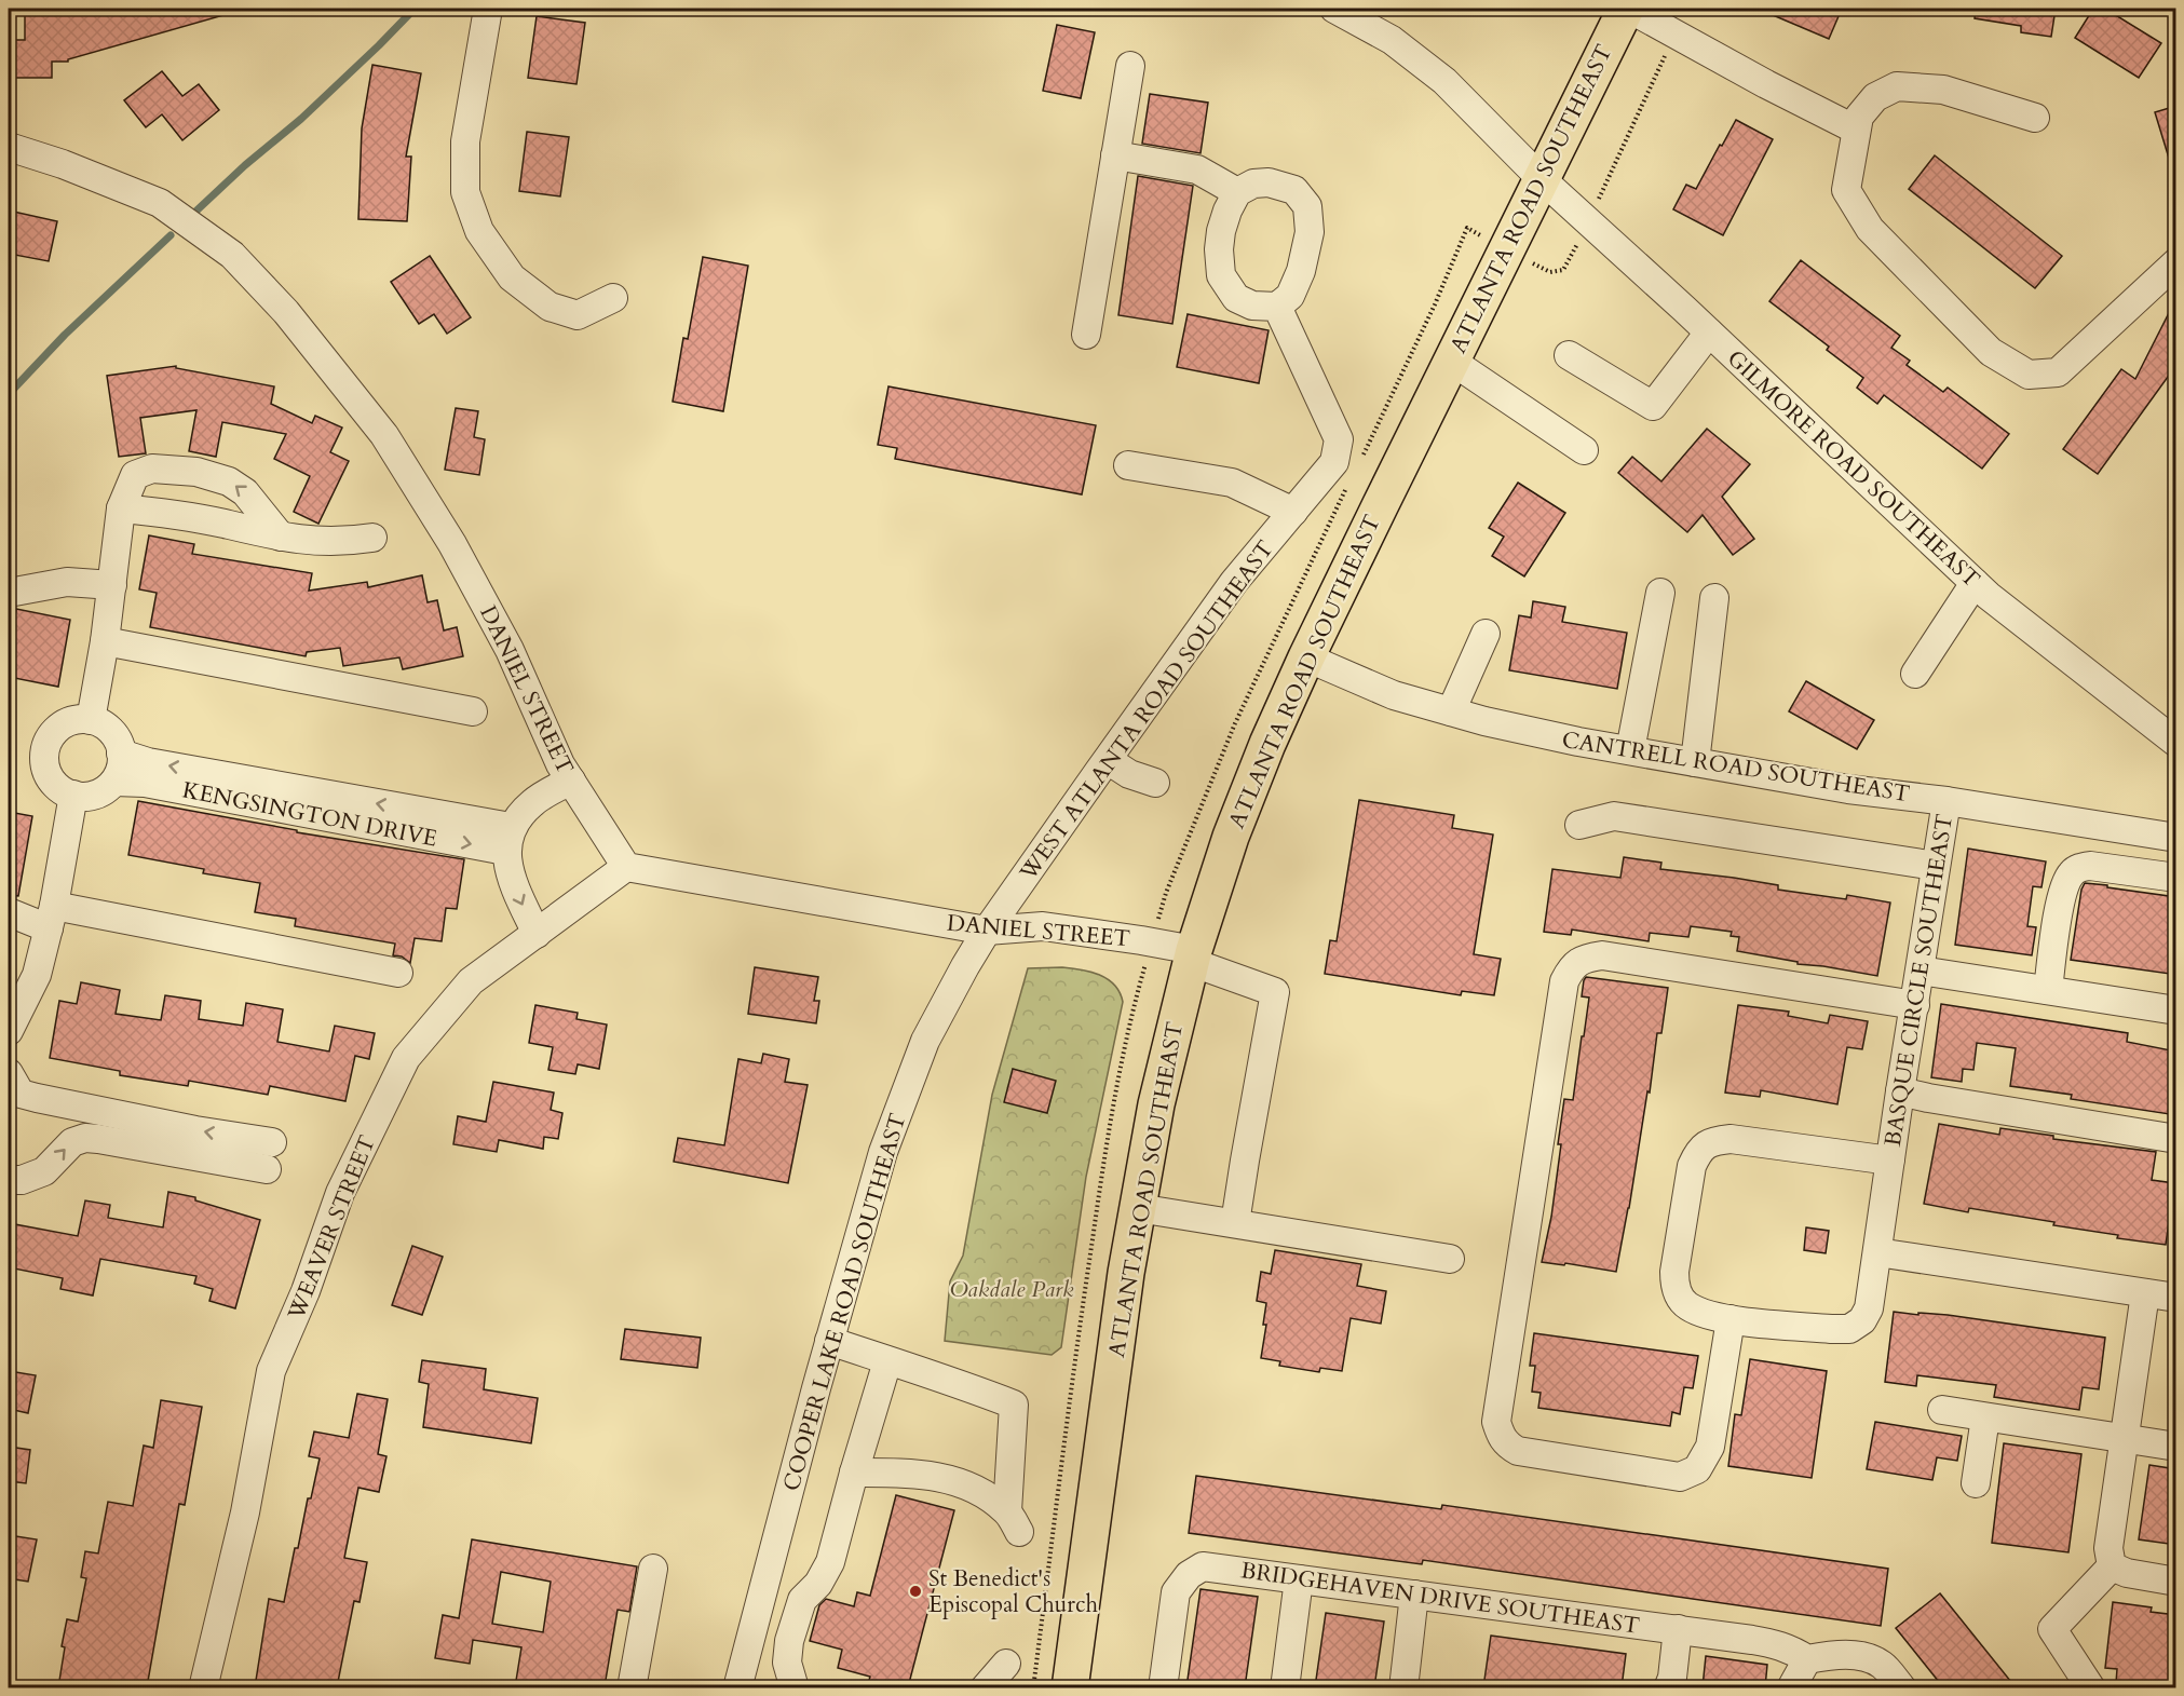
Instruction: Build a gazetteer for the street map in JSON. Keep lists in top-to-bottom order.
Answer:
{
  "streets": {
    "main road": ["ATLANTA ROAD SOUTHEAST"],
    "street": [
      "GILMORE ROAD SOUTHEAST",
      "DANIEL STREET",
      "WEST ATLANTA ROAD SOUTHEAST",
      "CANTRELL ROAD SOUTHEAST",
      "KENGSINGTON DRIVE",
      "BASQUE CIRCLE SOUTHEAST",
      "WEAVER STREET",
      "COOPER LAKE ROAD SOUTHEAST",
      "BRIDGEHAVEN DRIVE SOUTHEAST"
    ]
  },
  "crossings": [
    ["ATLANTA ROAD SOUTHEAST", "GILMORE ROAD SOUTHEAST"],
    ["ATLANTA ROAD SOUTHEAST", "DANIEL STREET"],
    ["ATLANTA ROAD SOUTHEAST", "CANTRELL ROAD SOUTHEAST"],
    ["DANIEL STREET", "WEST ATLANTA ROAD SOUTHEAST"],
    ["DANIEL STREET", "WEAVER STREET"],
    ["DANIEL STREET", "COOPER LAKE ROAD SOUTHEAST"],
    ["WEST ATLANTA ROAD SOUTHEAST", "COOPER LAKE ROAD SOUTHEAST"],
    ["CANTRELL ROAD SOUTHEAST", "BASQUE CIRCLE SOUTHEAST"]
  ],
  "parks": ["Oakdale Park"],
  "places": ["St Benedict's Episcopal Church"]
}
